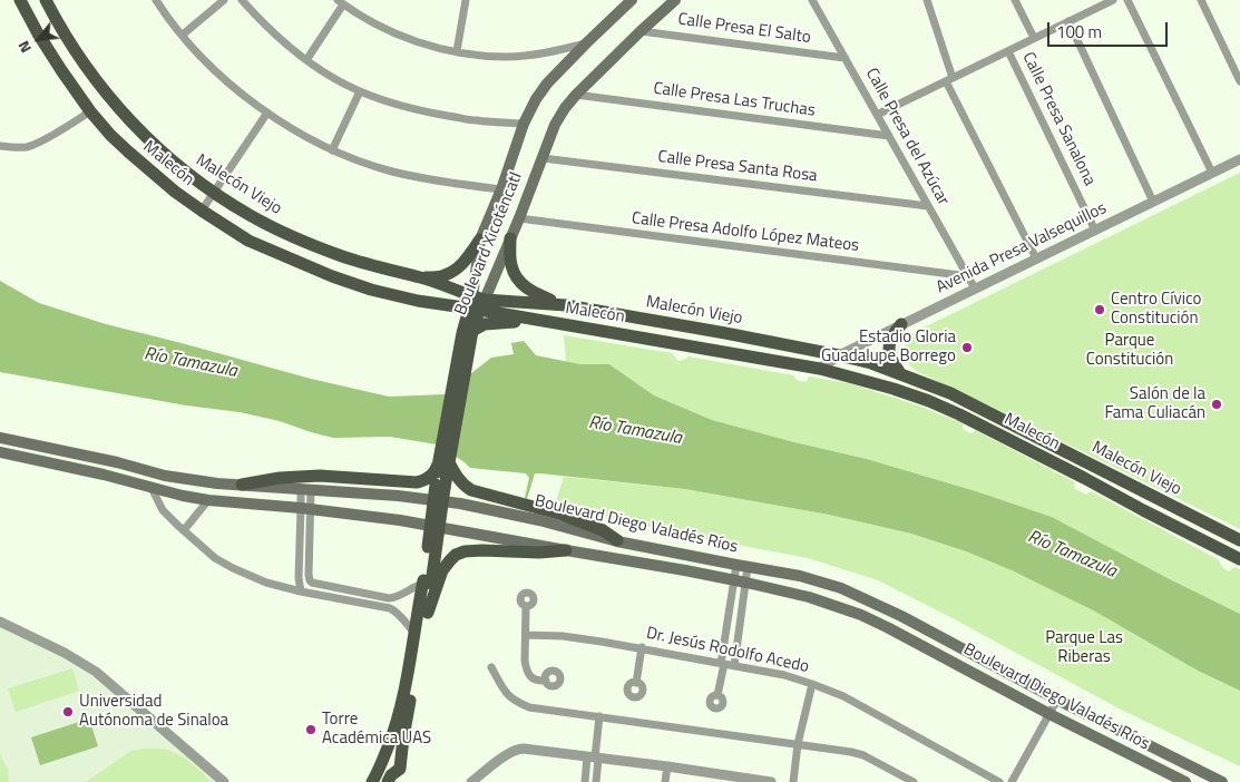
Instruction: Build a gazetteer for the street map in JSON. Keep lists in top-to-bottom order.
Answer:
{
  "streets": {
    "main road": [
      "Malecón",
      "Malecón Viejo",
      "Boulevard Xicoténcatl",
      "Boulevard Diego Valadés Ríos"
    ],
    "street": [
      "Calle Presa El Salto",
      "Calle Presa Las Truchas",
      "Calle Presa Sanalona",
      "Calle Presa del Azúcar",
      "Calle Presa Santa Rosa",
      "Calle Presa Adolfo López Mateos",
      "Avenida Presa Valsequillos",
      "Dr. Jesús Rodolfo Acedo"
    ]
  },
  "crossings": [
    ["Calle Presa El Salto", "Calle Presa del Azúcar"],
    ["Calle Presa El Salto", "Boulevard Xicoténcatl"],
    ["Calle Presa Las Truchas", "Calle Presa del Azúcar"],
    ["Calle Presa Las Truchas", "Boulevard Xicoténcatl"],
    ["Calle Presa Sanalona", "Avenida Presa Valsequillos"],
    ["Calle Presa del Azúcar", "Calle Presa Santa Rosa"],
    ["Calle Presa del Azúcar", "Calle Presa Adolfo López Mateos"],
    ["Calle Presa del Azúcar", "Avenida Presa Valsequillos"],
    ["Malecón", "Malecón Viejo"],
    ["Malecón", "Boulevard Xicoténcatl"],
    ["Malecón", "Avenida Presa Valsequillos"],
    ["Calle Presa Santa Rosa", "Boulevard Xicoténcatl"],
    ["Malecón Viejo", "Boulevard Xicoténcatl"],
    ["Malecón Viejo", "Avenida Presa Valsequillos"],
    ["Calle Presa Adolfo López Mateos", "Boulevard Xicoténcatl"]
  ],
  "water": ["Río Tamazula"],
  "parks": ["Parque Constitución", "Parque Las Riberas"],
  "places": [
    "Centro Cívico Constitución",
    "Estadio Gloria Guadalupe Borrego",
    "Salón de la Fama Culiacán",
    "Universidad Autónoma de Sinaloa",
    "Torre Académica UAS"
  ],
  "scale_bar": "100 m",
  "north": "bottom left"
}
